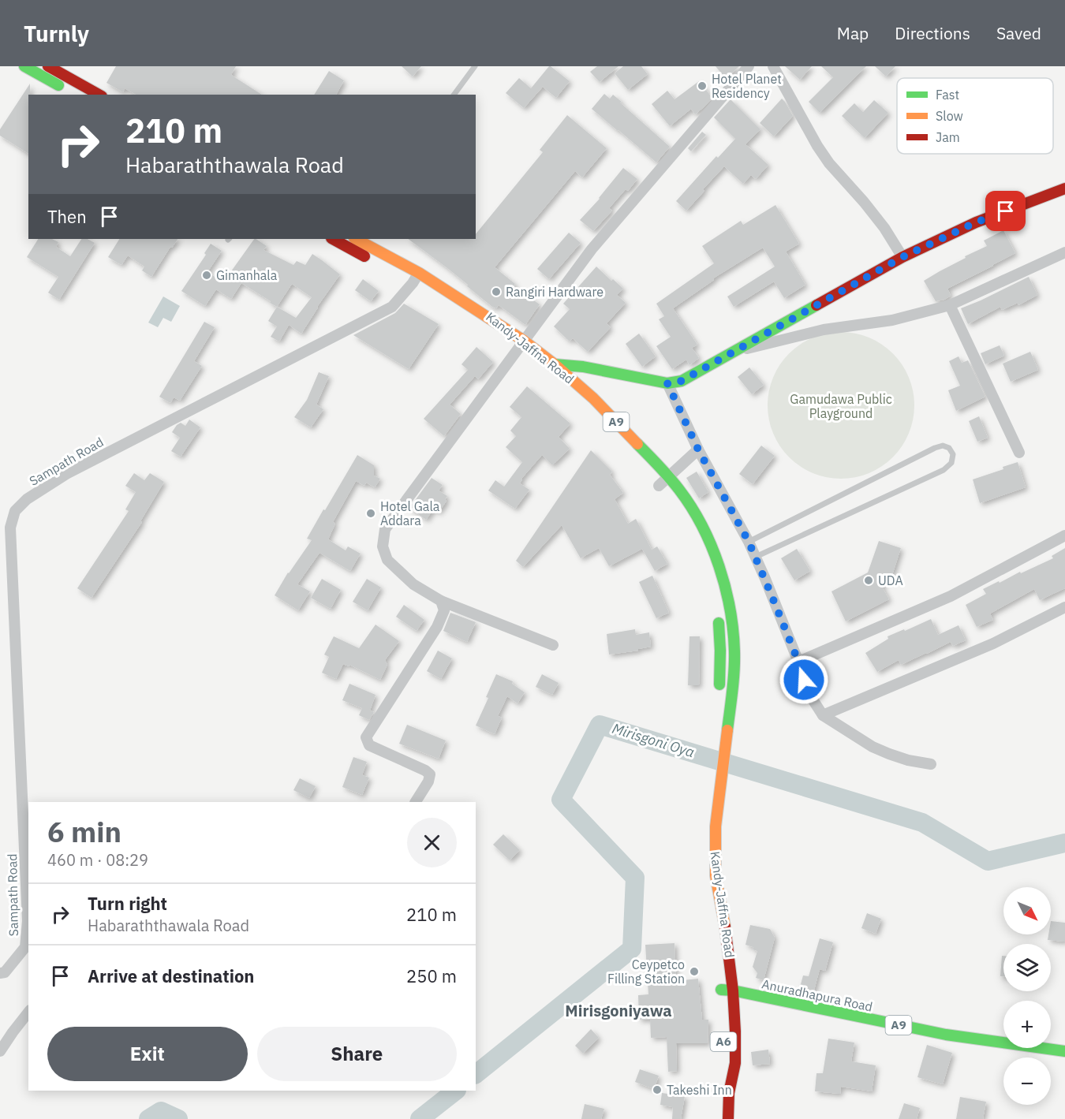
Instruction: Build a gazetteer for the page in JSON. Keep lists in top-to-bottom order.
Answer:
{
  "streets": {
    "main road": [
      "Kandy-Jaffna Road",
      "A9",
      "Anuradhapura Road",
      "A6"
    ],
    "street": ["Sampath Road"]
  },
  "crossings": [
    ["Kandy-Jaffna Road", "A9"],
    ["Kandy-Jaffna Road", "Sampath Road"],
    ["Kandy-Jaffna Road", "Anuradhapura Road"],
    ["Kandy-Jaffna Road", "A6"],
    ["A9", "Anuradhapura Road"],
    ["A9", "A6"],
    ["Anuradhapura Road", "A6"]
  ],
  "districts": ["Mirisgoniyawa"],
  "water": ["Mirisgoni Oya"],
  "parks": ["Gamudawa Public Playground"],
  "places": [
    "Hotel Planet Residency",
    "Gimanhala",
    "Rangiri Hardware",
    "Hotel Gala Addara",
    "UDA",
    "Ceypetco Filling Station",
    "Takeshi Inn"
  ],
  "legend": ["Fast", "Slow", "Jam"],
  "north": "bottom right",
  "page": {
    "header": "Turnly",
    "nav": ["Map", "Directions", "Saved"],
    "turn": ["210 m", "Habaraththawala Road"],
    "then": "Then",
    "heading": ["6 min", "460 m · 08:29"],
    "list": [
      {
        "name": "Turn right",
        "note": "Habaraththawala Road",
        "value": "210 m"
      },
      {
        "name": "Arrive at destination",
        "value": "250 m"
      }
    ],
    "map_buttons": ["+", "−"],
    "buttons": ["Exit", "Share"]
  }
}
